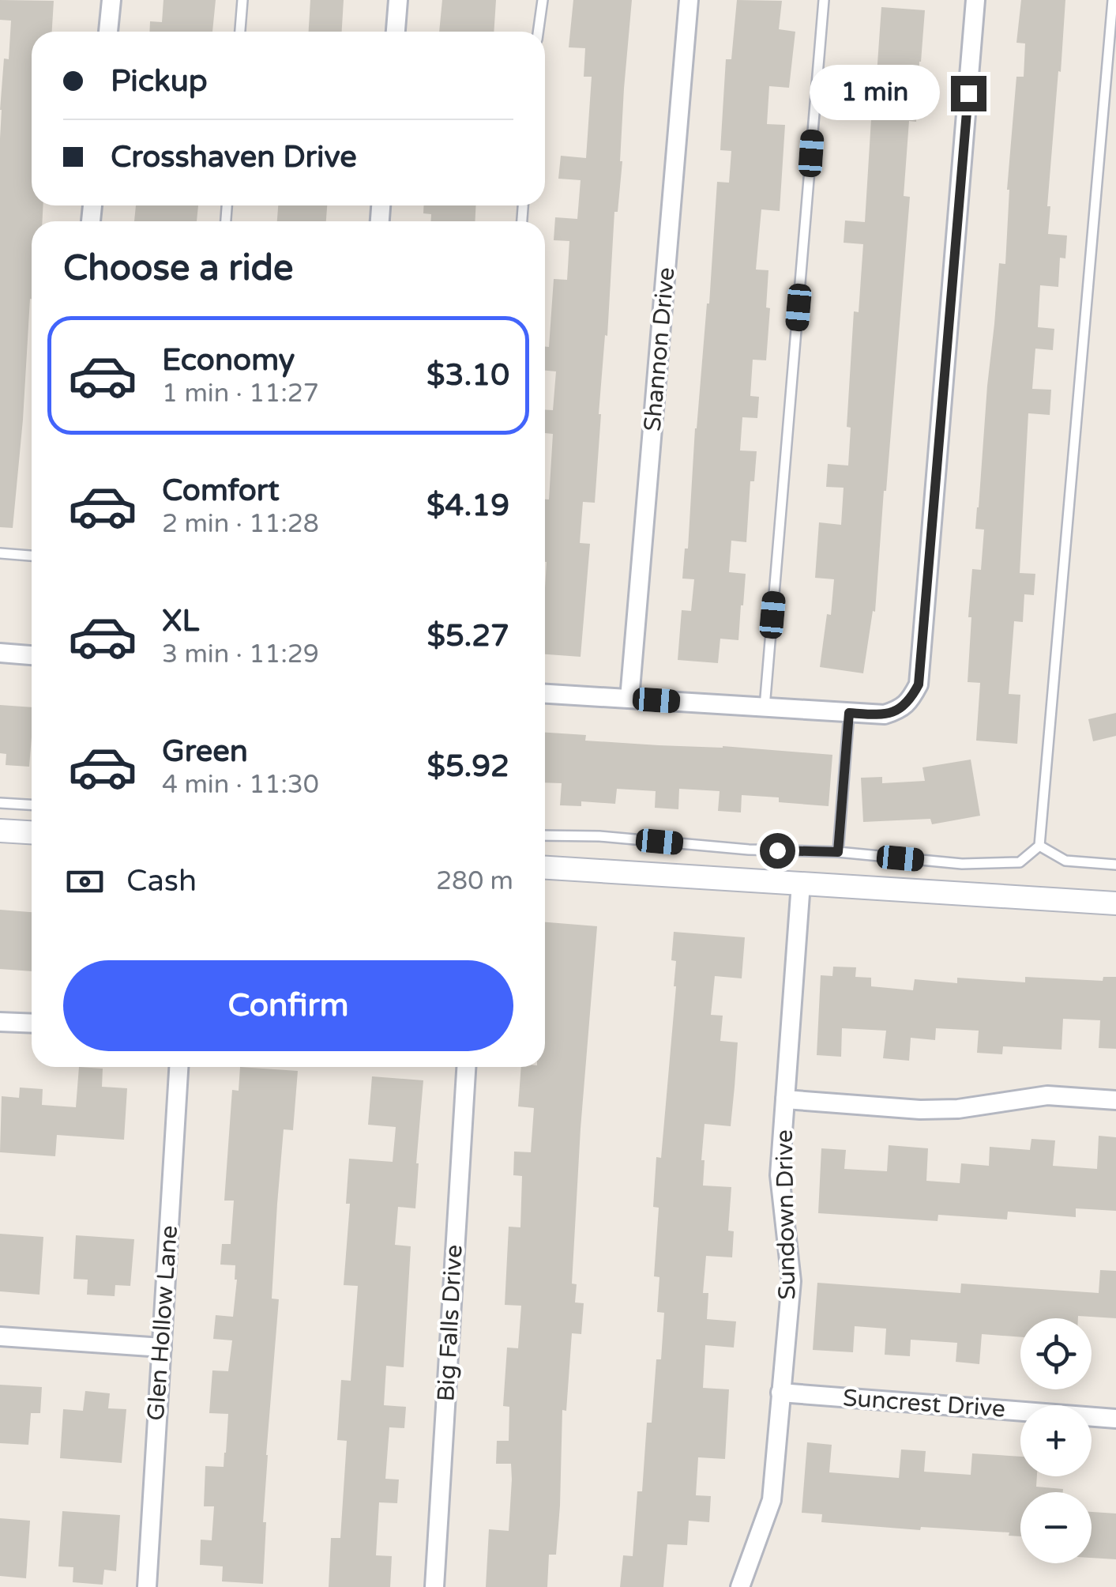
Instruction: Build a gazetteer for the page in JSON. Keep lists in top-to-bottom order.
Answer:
{
  "streets": {
    "street": [
      "Shannon Drive",
      "Sundown Drive",
      "Glen Hollow Lane",
      "Big Falls Drive",
      "Suncrest Drive"
    ]
  },
  "crossings": [
    ["Sundown Drive", "Suncrest Drive"]
  ],
  "page": {
    "banner": ["Pickup", "Crosshaven Drive"],
    "bubble": "1 min",
    "heading": "Choose a ride",
    "list": [
      {
        "name": "Economy",
        "note": "1 min · 11:27",
        "value": "$3.10"
      },
      {
        "name": "Comfort",
        "note": "2 min · 11:28",
        "value": "$4.19"
      },
      {
        "name": "XL",
        "note": "3 min · 11:29",
        "value": "$5.27"
      },
      {
        "name": "Green",
        "note": "4 min · 11:30",
        "value": "$5.92"
      }
    ],
    "pay": ["Cash", "280 m"],
    "buttons": "Confirm",
    "map_buttons": ["+", "−"]
  }
}
